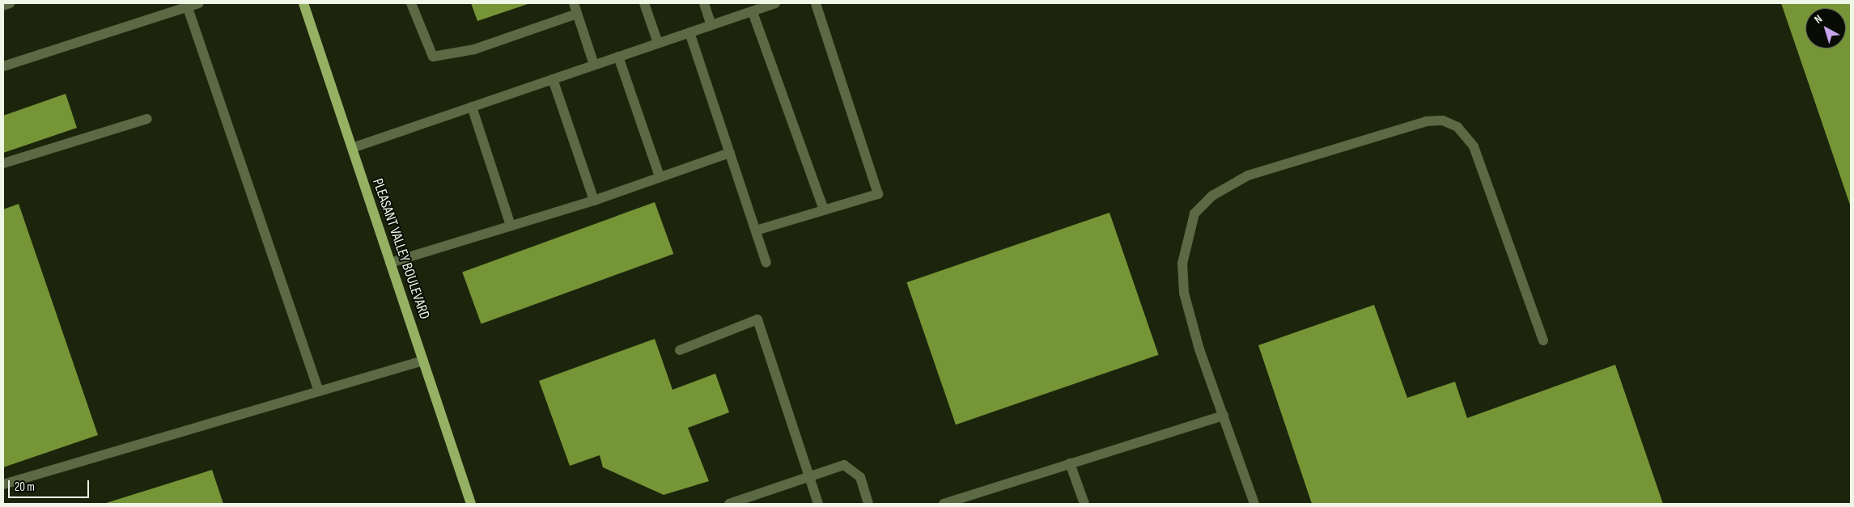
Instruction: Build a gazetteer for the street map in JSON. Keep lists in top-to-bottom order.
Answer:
{
  "streets": {
    "main road": ["PLEASANT VALLEY BOULEVARD"]
  },
  "scale_bar": "20 m",
  "north": "top left"
}
